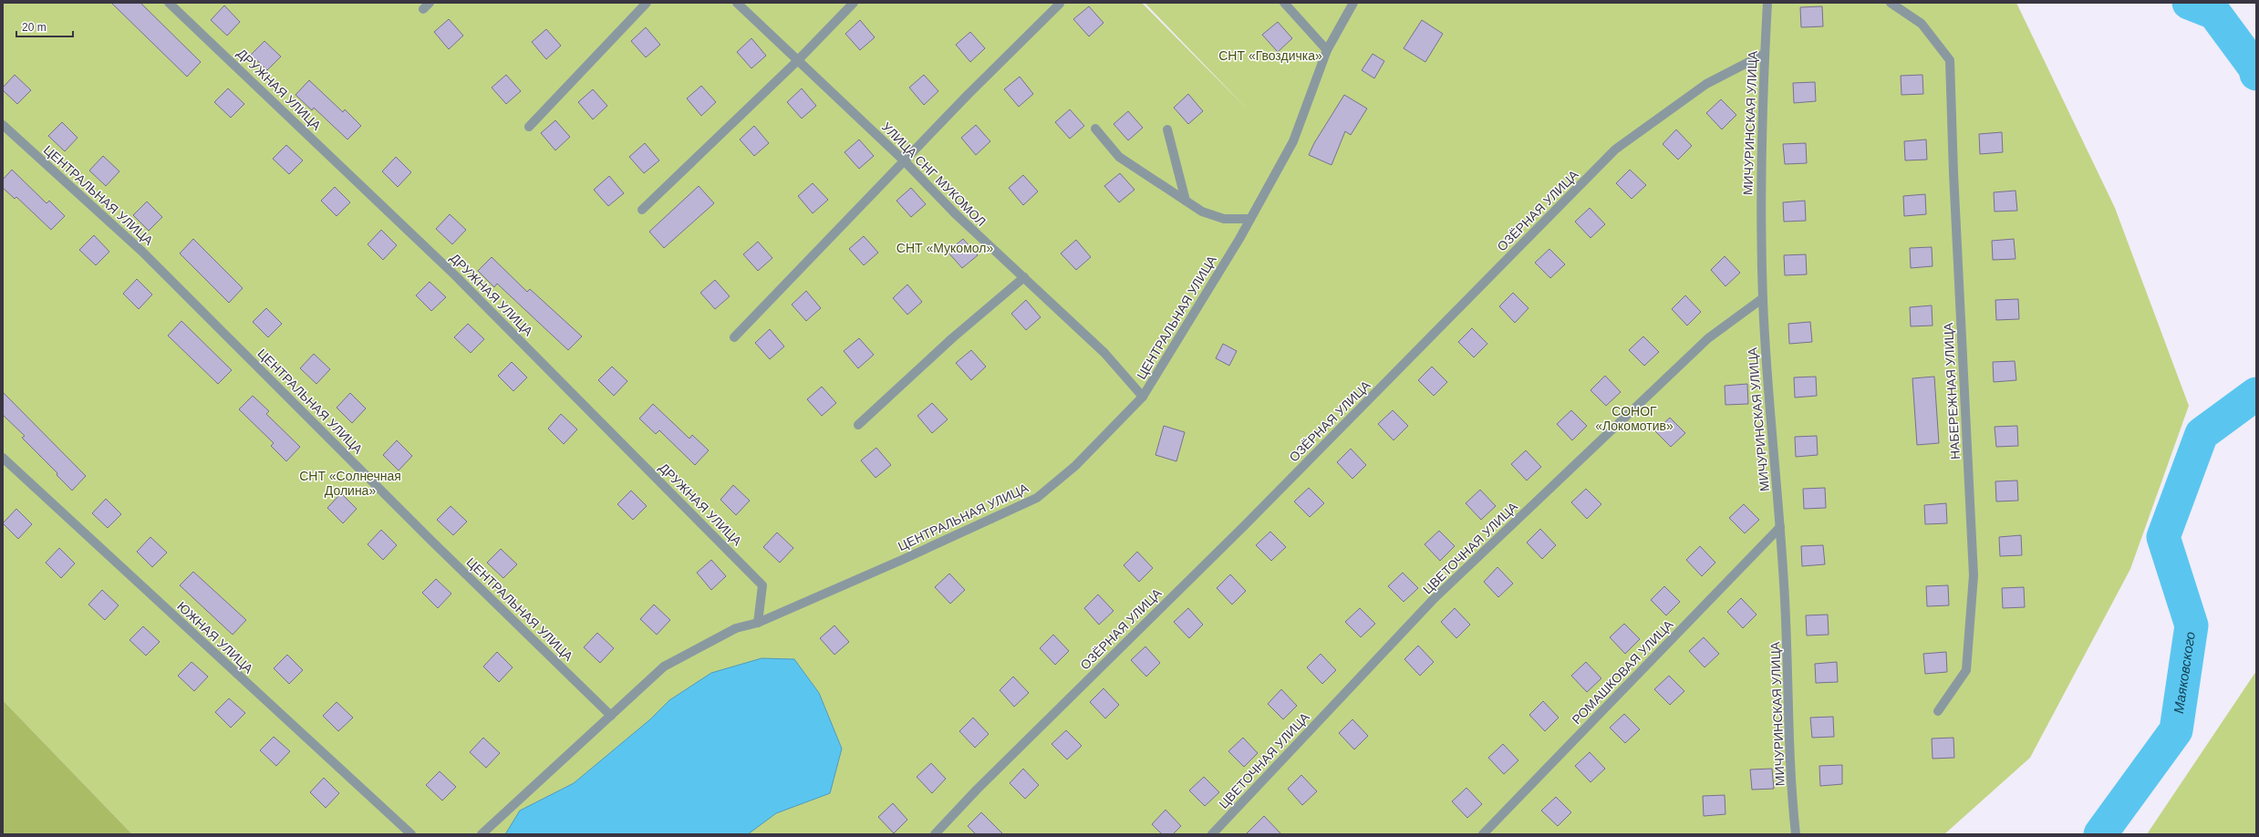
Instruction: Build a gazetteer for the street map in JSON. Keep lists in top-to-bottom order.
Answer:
{
  "streets": {
    "street": [
      "ДРУЖНАЯ УЛИЦА",
      "МИЧУРИНСКАЯ УЛИЦА",
      "УЛИЦА СНГ МУКОМОЛ",
      "ЦЕНТРАЛЬНАЯ УЛИЦА",
      "ОЗЁРНАЯ УЛИЦА",
      "НАБЕРЕЖНАЯ УЛИЦА",
      "ЦВЕТОЧНАЯ УЛИЦА",
      "ЮЖНАЯ УЛИЦА",
      "РОМАШКОВАЯ УЛИЦА"
    ]
  },
  "crossings": [
    ["ДРУЖНАЯ УЛИЦА", "ЦЕНТРАЛЬНАЯ УЛИЦА"],
    ["МИЧУРИНСКАЯ УЛИЦА", "ОЗЁРНАЯ УЛИЦА"],
    ["МИЧУРИНСКАЯ УЛИЦА", "ЦВЕТОЧНАЯ УЛИЦА"],
    ["МИЧУРИНСКАЯ УЛИЦА", "РОМАШКОВАЯ УЛИЦА"],
    ["УЛИЦА СНГ МУКОМОЛ", "ЦЕНТРАЛЬНАЯ УЛИЦА"]
  ],
  "water": ["Маяковского"],
  "parks": [
    "СНТ «Гвоздичка»",
    "СНТ «Мукомол»",
    "СОНОГ «Локомотив»",
    "СНТ «Солнечная Долина»"
  ],
  "scale_bar": "20 m"
}
